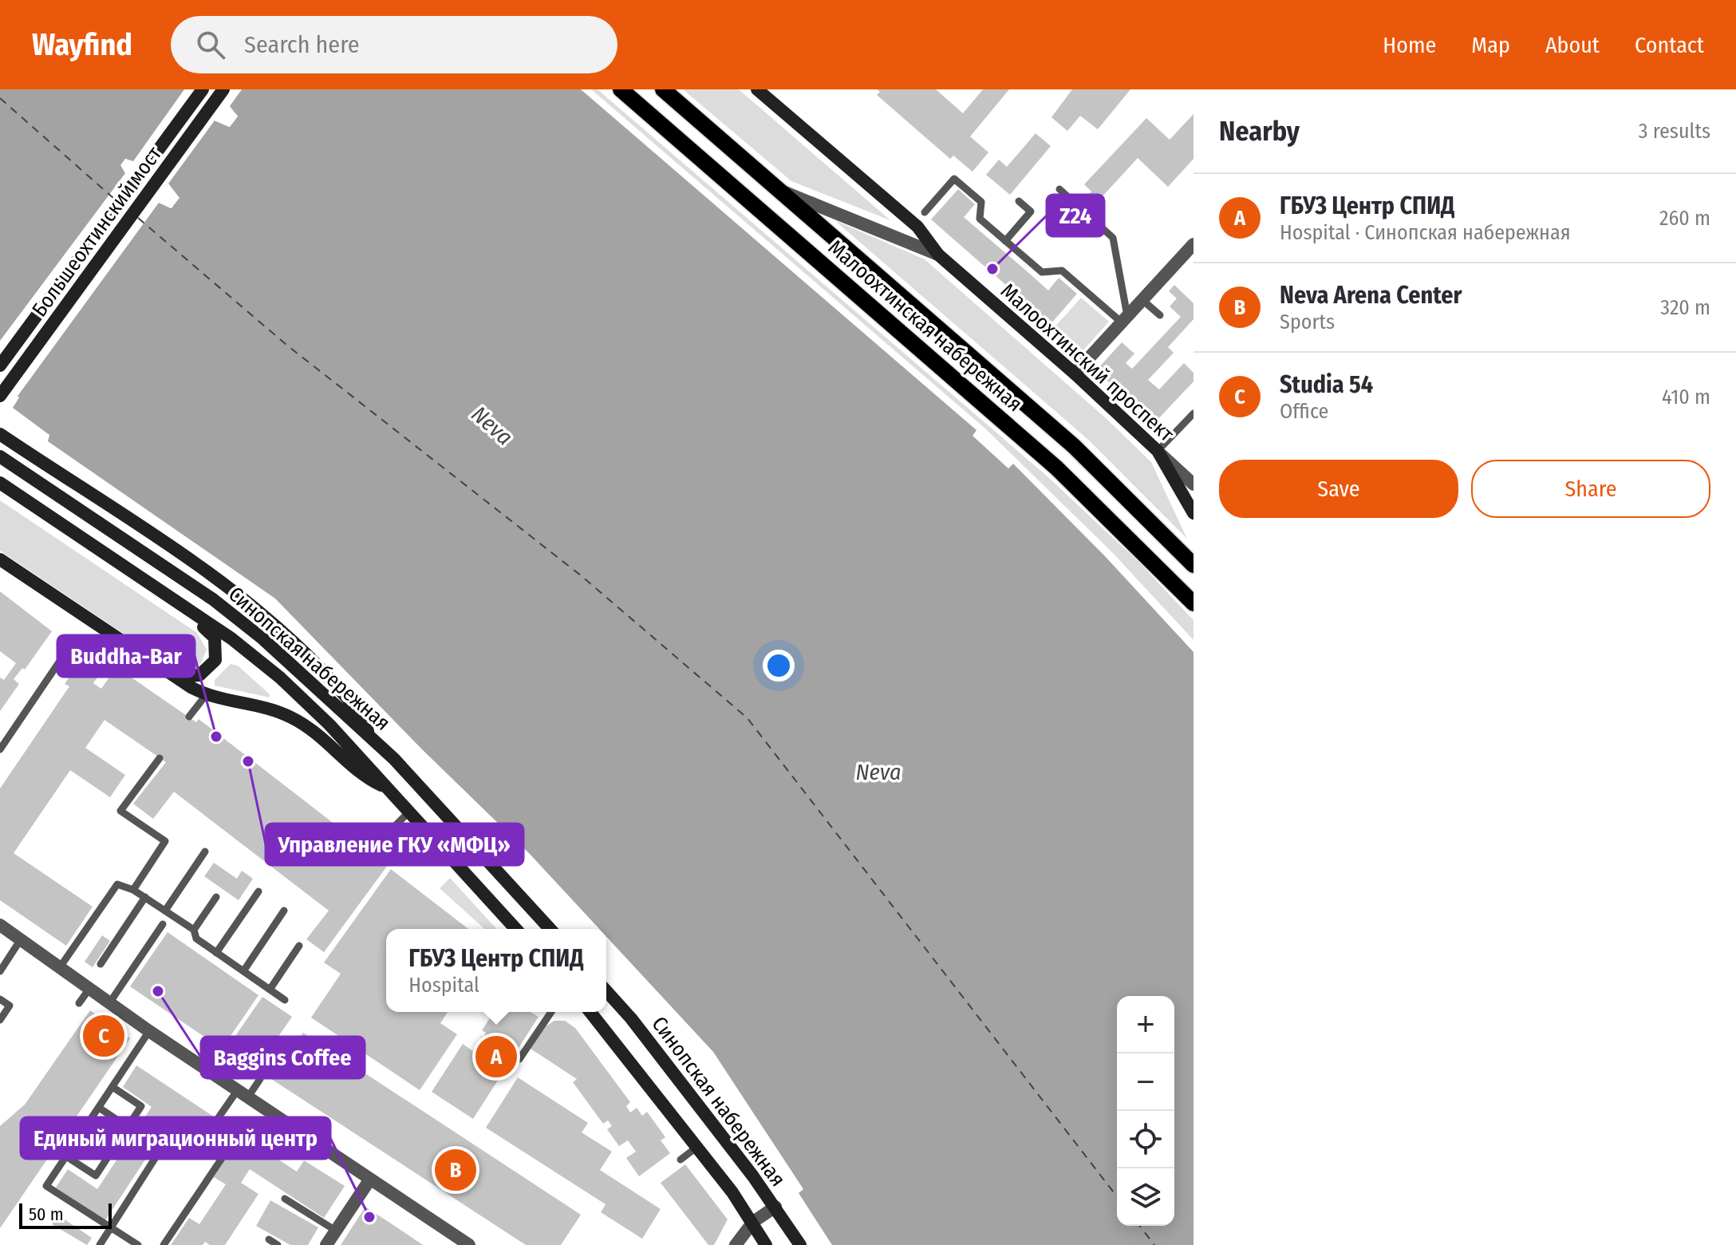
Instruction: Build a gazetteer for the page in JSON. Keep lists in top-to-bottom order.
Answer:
{
  "streets": {
    "main road": [
      "Большеохтинский мост",
      "Малоохтинская набережная",
      "Малоохтинский проспект",
      "Синопская набережная"
    ]
  },
  "water": ["Neva"],
  "places": [
    "Z24",
    "Buddha-Bar",
    "Управление ГКУ «МФЦ»",
    "Baggins Coffee",
    "Единый миграционный центр"
  ],
  "scale_bar": "50 m",
  "page": {
    "header": "Wayfind",
    "search": "Search here",
    "nav": [
      "Home",
      "Map",
      "About",
      "Contact"
    ],
    "heading": ["Nearby", "3 results"],
    "list": [
      {
        "mark": "A",
        "name": "ГБУЗ Центр СПИД",
        "note": "Hospital · Синопская набережная",
        "value": "260 m"
      },
      {
        "mark": "B",
        "name": "Neva Arena Center",
        "note": "Sports",
        "value": "320 m"
      },
      {
        "mark": "C",
        "name": "Studia 54",
        "note": "Office",
        "value": "410 m"
      }
    ],
    "buttons": ["Save", "Share"],
    "popup": ["ГБУЗ Центр СПИД", "Hospital"],
    "map_buttons": ["+", "−"],
    "pins": ["C", "A", "B"],
    "scale": "50 m"
  }
}
